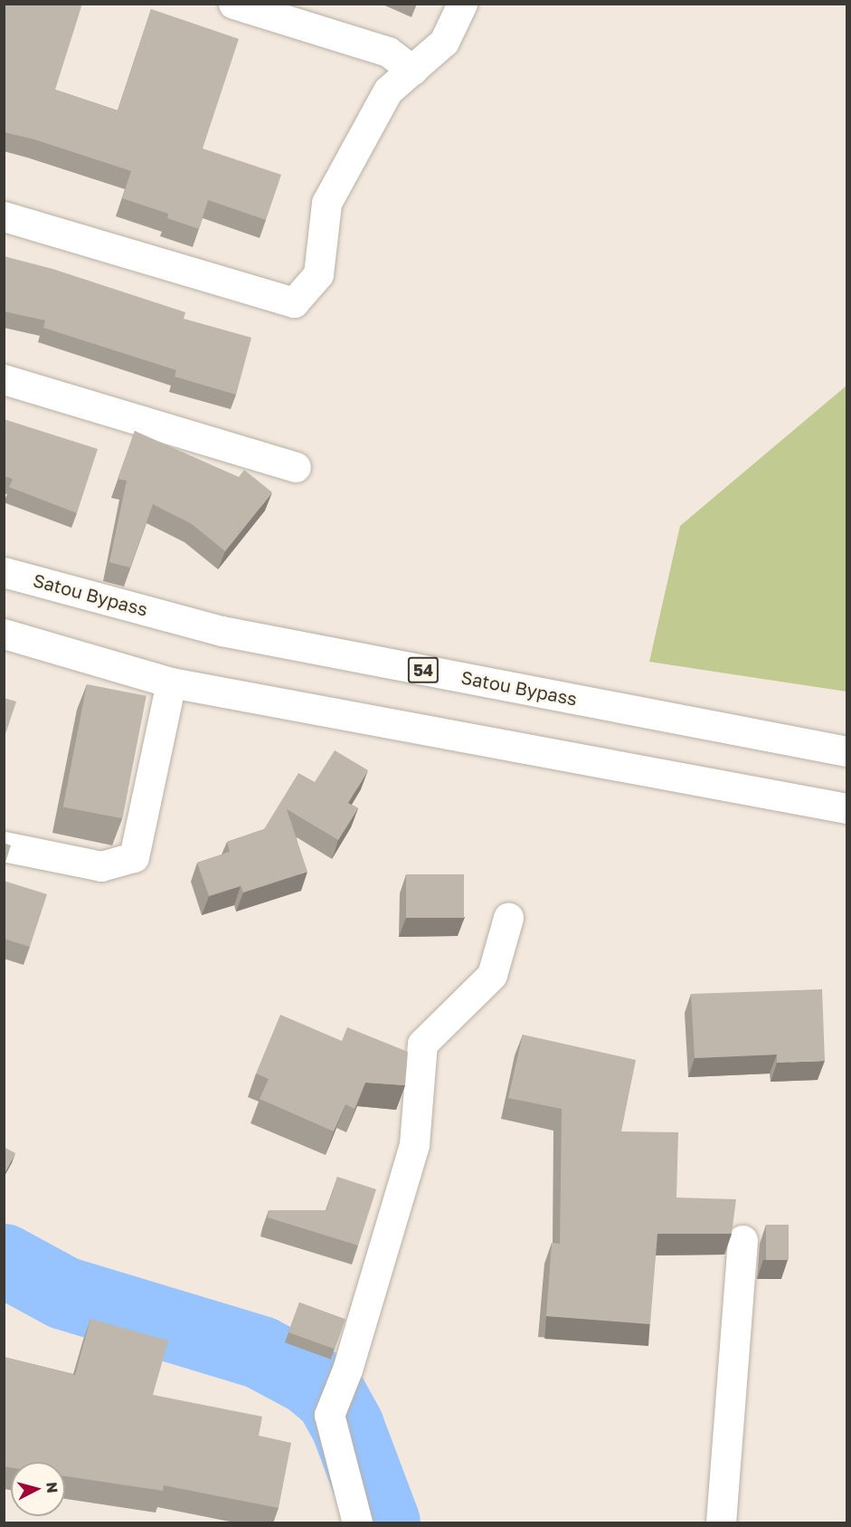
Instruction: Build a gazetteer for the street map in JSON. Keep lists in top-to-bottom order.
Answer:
{
  "streets": {
    "main road": ["Satou Bypass", "54"]
  },
  "north": "right"
}
